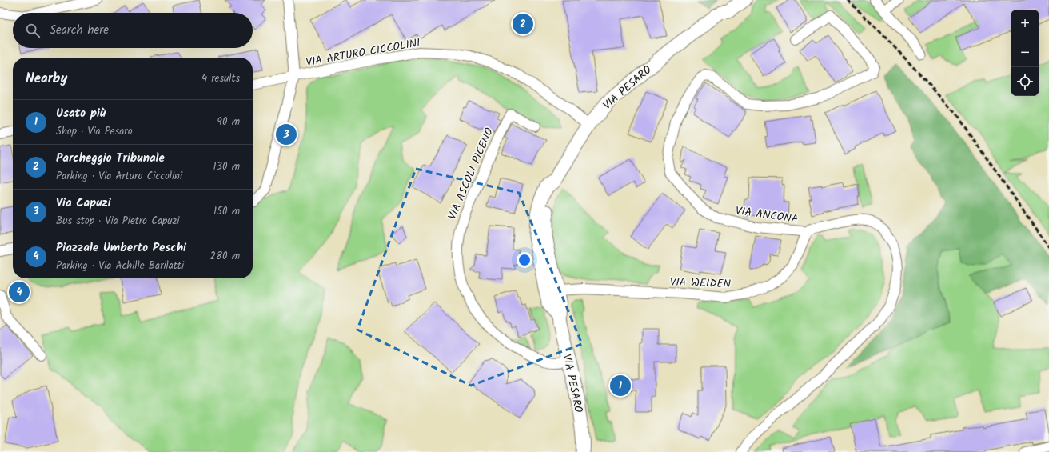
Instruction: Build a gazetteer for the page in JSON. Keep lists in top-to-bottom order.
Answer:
{
  "streets": {
    "street": [
      "VIA ARTURO CICCOLINI",
      "VIA PESARO",
      "VIA ASCOLI PICENO",
      "VIA ANCONA",
      "VIA WEIDEN"
    ]
  },
  "crossings": [
    ["VIA ARTURO CICCOLINI", "VIA PESARO"],
    ["VIA PESARO", "VIA ASCOLI PICENO"],
    ["VIA PESARO", "VIA WEIDEN"],
    ["VIA ANCONA", "VIA WEIDEN"]
  ],
  "page": {
    "map_buttons": ["+", "−"],
    "pins": [
      "2",
      "3",
      "4",
      "1"
    ],
    "search": "Search here",
    "heading": ["Nearby", "4 results"],
    "list": [
      {
        "mark": "1",
        "name": "Usato più",
        "note": "Shop · Via Pesaro",
        "value": "90 m"
      },
      {
        "mark": "2",
        "name": "Parcheggio Tribunale",
        "note": "Parking · Via Arturo Ciccolini",
        "value": "130 m"
      },
      {
        "mark": "3",
        "name": "Via Capuzi",
        "note": "Bus stop · Via Pietro Capuzi",
        "value": "150 m"
      },
      {
        "mark": "4",
        "name": "Piazzale Umberto Peschi",
        "note": "Parking · Via Achille Barilatti",
        "value": "280 m"
      }
    ]
  }
}
